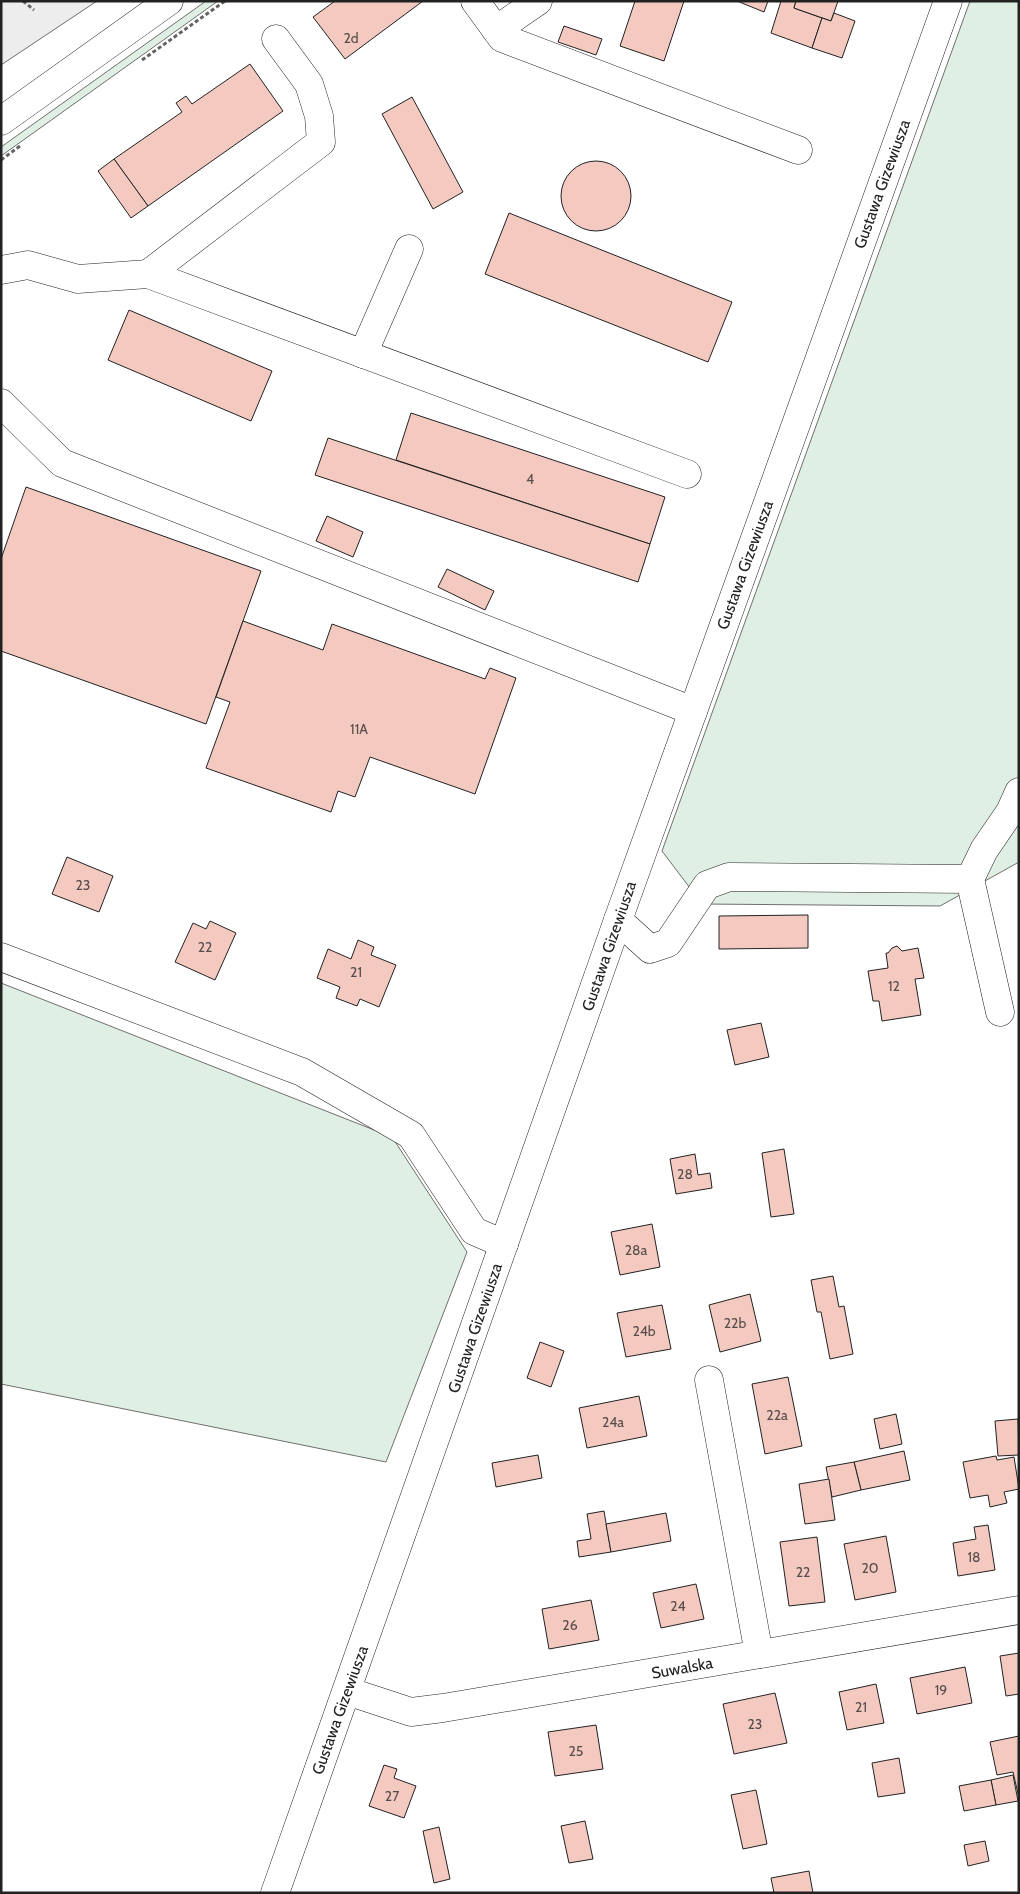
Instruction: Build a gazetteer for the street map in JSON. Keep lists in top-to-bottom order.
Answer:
{
  "streets": {
    "main road": ["Gustawa Gizewiusza", "Suwalska"]
  },
  "crossings": [
    ["Gustawa Gizewiusza", "Suwalska"]
  ],
  "house_numbers": [
    "2d",
    "4",
    "11A",
    "23",
    "22",
    "21",
    "12",
    "28",
    "28a",
    "22b",
    "24b",
    "22a",
    "24a",
    "18",
    "20",
    "22",
    "24",
    "26",
    "19",
    "21",
    "23",
    "25",
    "27"
  ]
}
